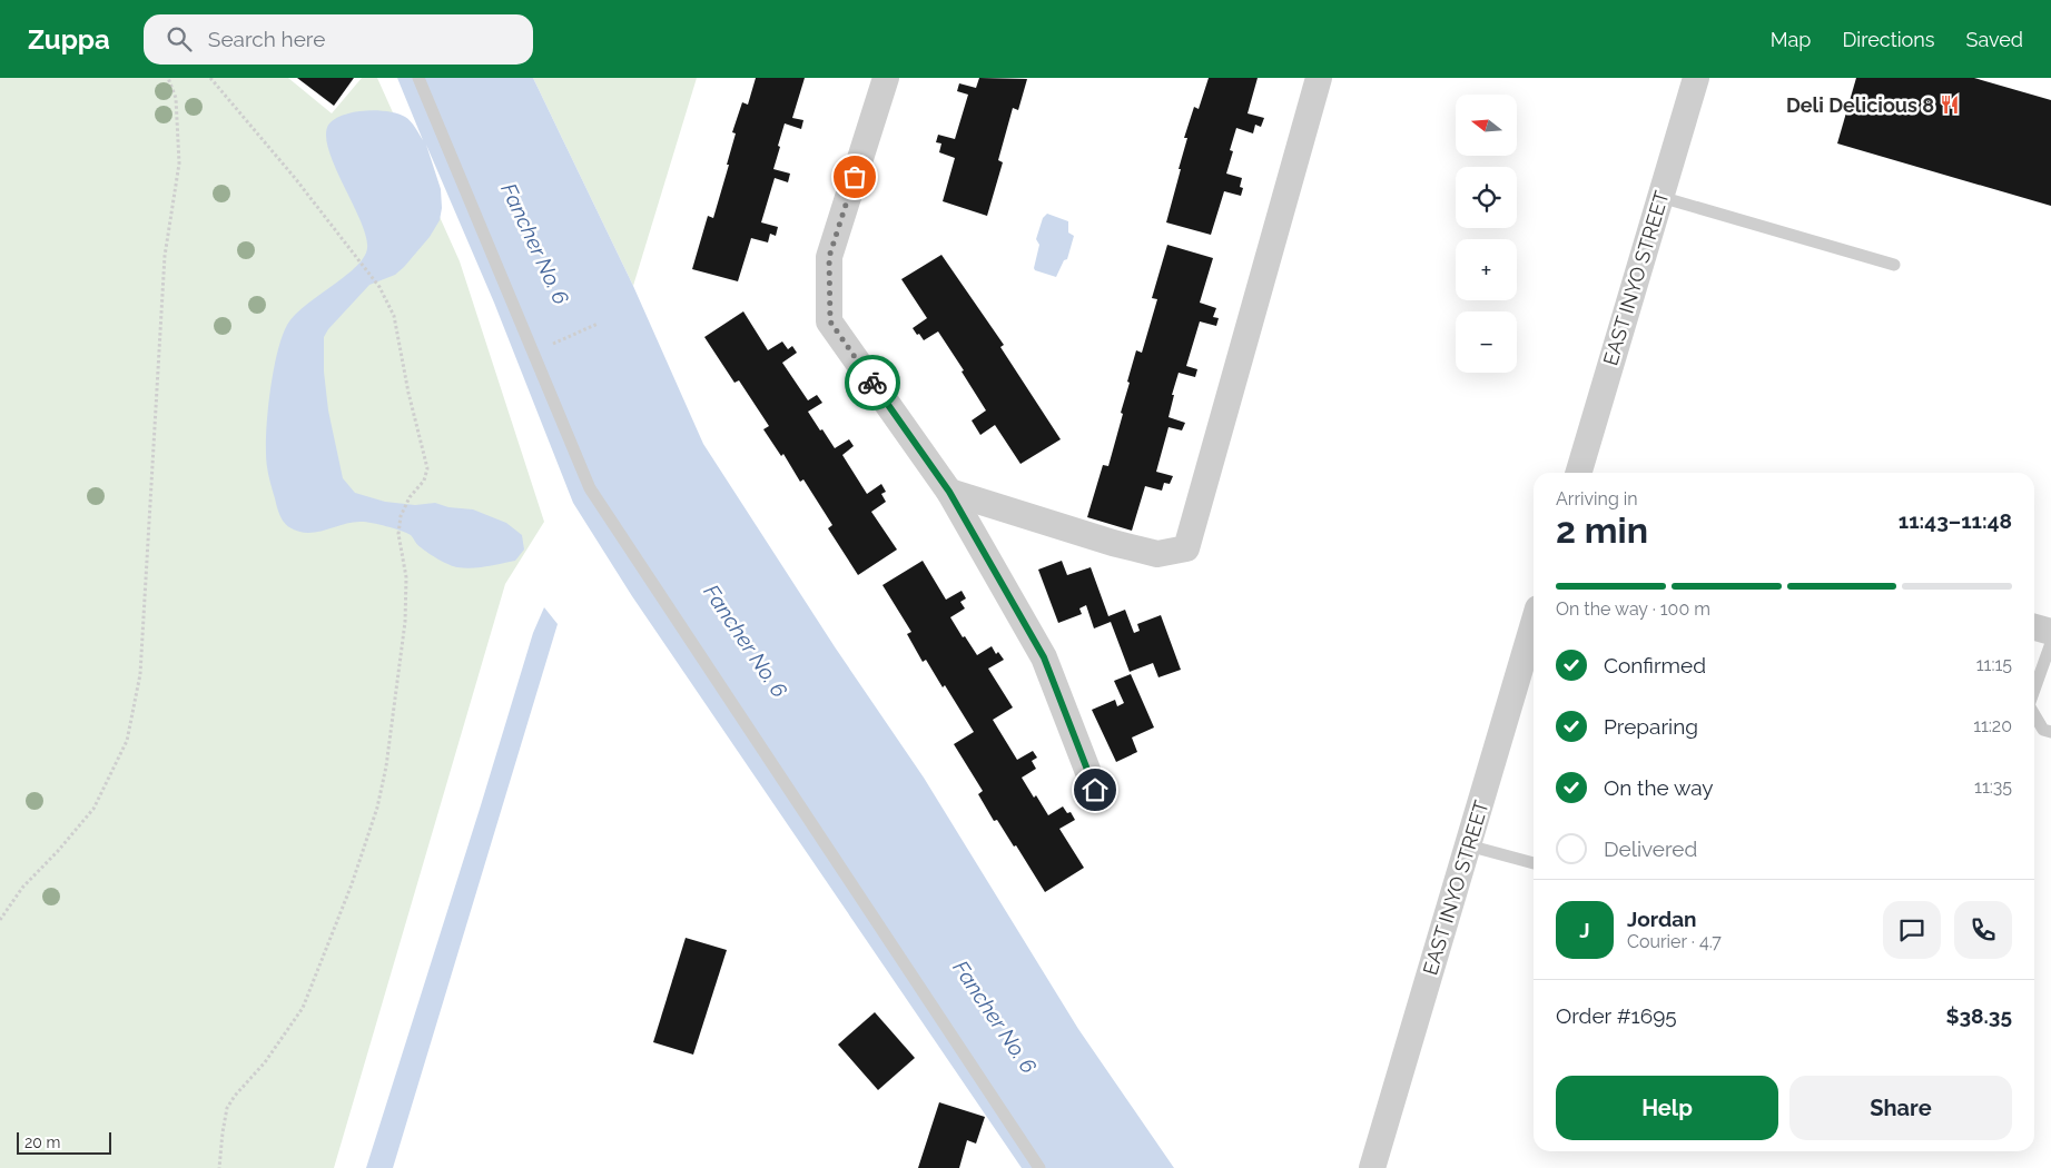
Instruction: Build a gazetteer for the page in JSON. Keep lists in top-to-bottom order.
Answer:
{
  "streets": {
    "street": ["EAST INYO STREET"]
  },
  "water": ["Fancher No. 6"],
  "places": {
    "restaurant": ["Deli Delicious 8"]
  },
  "scale_bar": "20 m",
  "north": "left",
  "page": {
    "header": "Zuppa",
    "search": "Search here",
    "nav": ["Map", "Directions", "Saved"],
    "map_buttons": ["+", "−"],
    "heading": ["2 min", "Arriving in", "11:43–11:48"],
    "panel": [
      "Jordan",
      "Courier · 4.7",
      "Order #1695",
      "$38.35"
    ],
    "bar": "On the way · 100 m",
    "list": [
      ["Confirmed", "11:15"],
      ["Preparing", "11:20"],
      ["On the way", "11:35"],
      "Delivered"
    ],
    "round": "J",
    "buttons": ["Help", "Share"],
    "scale": "20 m"
  }
}
